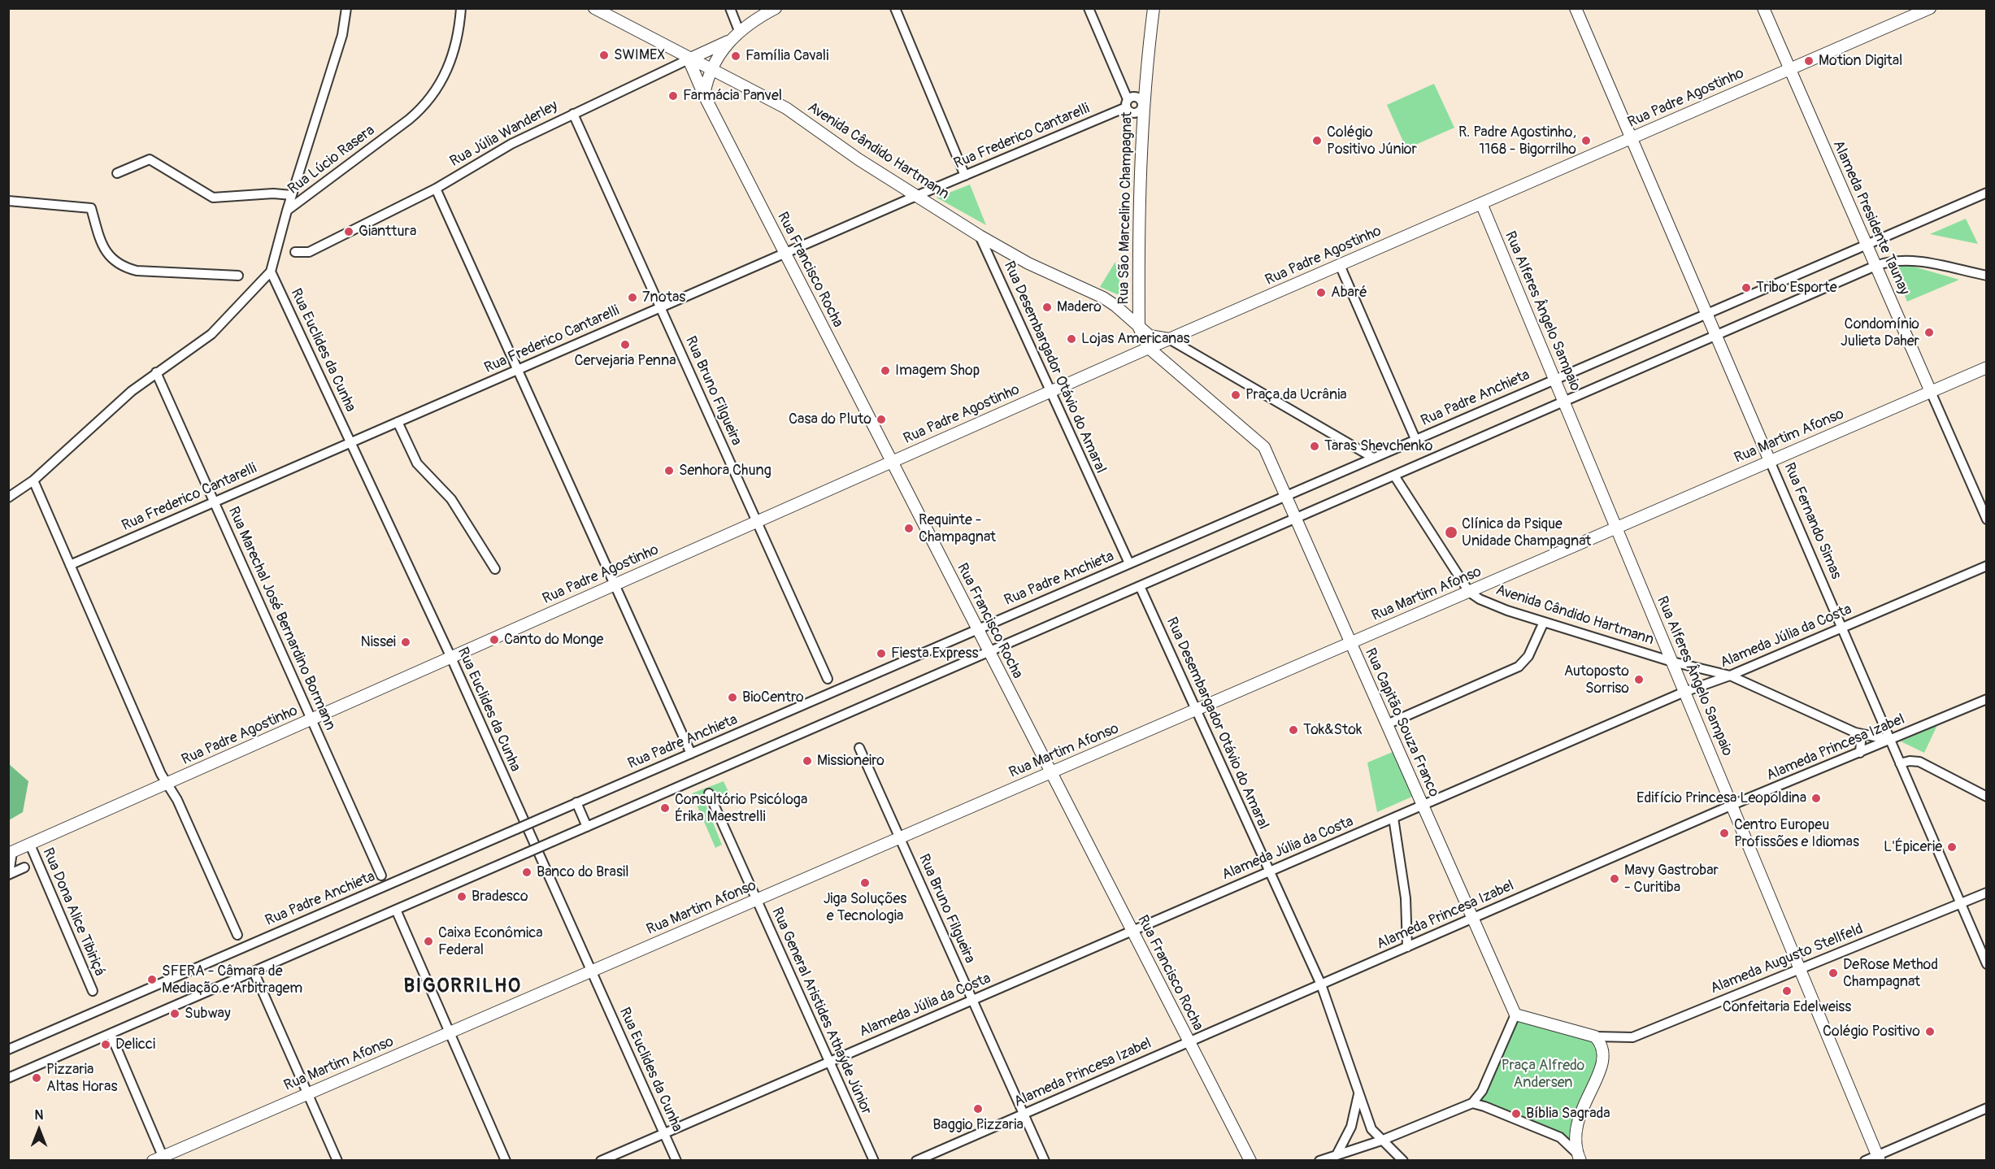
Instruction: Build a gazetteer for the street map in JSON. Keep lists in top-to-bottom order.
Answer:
{
  "streets": {
    "main road": [
      "Rua Padre Agostinho",
      "Rua Júlia Wanderley",
      "Avenida Cândido Hartmann",
      "Rua São Marcelino Champagnat",
      "Alameda Presidente Taunay",
      "Rua Francisco Rocha",
      "Rua Alferes Ângelo Sampaio",
      "Rua Martim Afonso",
      "Rua Fernando Simas",
      "Rua Capitão Souza Franco"
    ],
    "street": [
      "Rua Frederico Cantarelli",
      "Rua Lúcio Rasera",
      "Rua Euclides da Cunha",
      "Rua Desembargador Otávio do Amaral",
      "Rua Bruno Filgueira",
      "Rua Padre Anchieta",
      "Rua Marechal José Bernardino Bormann",
      "Alameda Júlia da Costa",
      "Alameda Princesa Izabel",
      "Rua Dona Alice Tibiriçá",
      "Alameda Augusto Stellfeld",
      "Rua General Aristides Athaýde Júnior"
    ]
  },
  "crossings": [
    ["Rua Padre Agostinho", "Rua São Marcelino Champagnat"],
    ["Rua Padre Agostinho", "Alameda Presidente Taunay"],
    ["Rua Padre Agostinho", "Rua Francisco Rocha"],
    ["Rua Padre Agostinho", "Rua Alferes Ângelo Sampaio"],
    ["Rua Padre Agostinho", "Rua Euclides da Cunha"],
    ["Rua Padre Agostinho", "Rua Desembargador Otávio do Amaral"],
    ["Rua Padre Agostinho", "Rua Bruno Filgueira"],
    ["Rua Padre Agostinho", "Rua Fernando Simas"],
    ["Rua Padre Agostinho", "Rua Marechal José Bernardino Bormann"],
    ["Rua Padre Agostinho", "Rua Capitão Souza Franco"],
    ["Rua Padre Agostinho", "Rua Dona Alice Tibiriçá"],
    ["Rua Júlia Wanderley", "Avenida Cândido Hartmann"],
    ["Rua Júlia Wanderley", "Rua Francisco Rocha"],
    ["Rua Júlia Wanderley", "Rua Bruno Filgueira"],
    ["Rua Frederico Cantarelli", "Avenida Cândido Hartmann"],
    ["Rua Frederico Cantarelli", "Rua São Marcelino Champagnat"],
    ["Rua Frederico Cantarelli", "Rua Francisco Rocha"],
    ["Rua Frederico Cantarelli", "Rua Euclides da Cunha"],
    ["Rua Frederico Cantarelli", "Rua Bruno Filgueira"],
    ["Rua Frederico Cantarelli", "Rua Marechal José Bernardino Bormann"],
    ["Avenida Cândido Hartmann", "Rua São Marcelino Champagnat"],
    ["Avenida Cândido Hartmann", "Rua Francisco Rocha"],
    ["Avenida Cândido Hartmann", "Rua Alferes Ângelo Sampaio"],
    ["Avenida Cândido Hartmann", "Rua Desembargador Otávio do Amaral"],
    ["Avenida Cândido Hartmann", "Rua Martim Afonso"],
    ["Avenida Cândido Hartmann", "Rua Fernando Simas"],
    ["Avenida Cândido Hartmann", "Alameda Júlia da Costa"],
    ["Avenida Cândido Hartmann", "Alameda Princesa Izabel"],
    ["Rua Lúcio Rasera", "Rua Euclides da Cunha"],
    ["Rua Lúcio Rasera", "Rua Marechal José Bernardino Bormann"],
    ["Rua São Marcelino Champagnat", "Rua Capitão Souza Franco"],
    ["Alameda Presidente Taunay", "Rua Padre Anchieta"],
    ["Alameda Presidente Taunay", "Rua Martim Afonso"],
    ["Rua Francisco Rocha", "Rua Padre Anchieta"],
    ["Rua Francisco Rocha", "Rua Martim Afonso"],
    ["Rua Francisco Rocha", "Alameda Júlia da Costa"],
    ["Rua Francisco Rocha", "Alameda Princesa Izabel"],
    ["Rua Alferes Ângelo Sampaio", "Rua Padre Anchieta"],
    ["Rua Alferes Ângelo Sampaio", "Rua Martim Afonso"],
    ["Rua Alferes Ângelo Sampaio", "Alameda Júlia da Costa"],
    ["Rua Alferes Ângelo Sampaio", "Alameda Princesa Izabel"],
    ["Rua Alferes Ângelo Sampaio", "Alameda Augusto Stellfeld"],
    ["Rua Euclides da Cunha", "Rua Martim Afonso"],
    ["Rua Euclides da Cunha", "Alameda Júlia da Costa"],
    ["Rua Desembargador Otávio do Amaral", "Rua Padre Anchieta"],
    ["Rua Desembargador Otávio do Amaral", "Rua Martim Afonso"],
    ["Rua Desembargador Otávio do Amaral", "Alameda Júlia da Costa"],
    ["Rua Desembargador Otávio do Amaral", "Alameda Princesa Izabel"],
    ["Rua Bruno Filgueira", "Rua Martim Afonso"],
    ["Rua Bruno Filgueira", "Alameda Júlia da Costa"],
    ["Rua Bruno Filgueira", "Alameda Princesa Izabel"],
    ["Rua Padre Anchieta", "Rua Fernando Simas"],
    ["Rua Padre Anchieta", "Rua Capitão Souza Franco"],
    ["Rua Martim Afonso", "Rua Fernando Simas"],
    ["Rua Martim Afonso", "Rua Capitão Souza Franco"],
    ["Rua Martim Afonso", "Rua General Aristides Athaýde Júnior"],
    ["Rua Fernando Simas", "Alameda Júlia da Costa"],
    ["Rua Fernando Simas", "Alameda Princesa Izabel"],
    ["Rua Fernando Simas", "Alameda Augusto Stellfeld"],
    ["Alameda Júlia da Costa", "Rua Capitão Souza Franco"],
    ["Alameda Júlia da Costa", "Rua General Aristides Athaýde Júnior"],
    ["Rua Capitão Souza Franco", "Alameda Princesa Izabel"]
  ],
  "districts": ["BIGORRILHO"],
  "parks": ["Praça Alfredo Andersen"],
  "places": [
    "SWIMEX",
    "Família Cavali",
    "Motion Digital",
    "Farmácia Panvel",
    "Colégio Positivo Júnior",
    "R. Padre Agostinho, 1168 - Bigorrilho",
    "Gianttura",
    "Tribo Esporte",
    "Abaré",
    "7notas",
    "Madero",
    "Condomínio Julieta Daher",
    "Lojas Americanas",
    "Cervejaria Penna",
    "Imagem Shop",
    "Praça da Ucrânia",
    "Casa do Pluto",
    "Taras Shevchenko",
    "Senhora Chung",
    "Requinte - Champagnat",
    "Clínica da Psique Unidade Champagnat",
    "Canto do Monge",
    "Nissei",
    "Fiesta Express",
    "Autoposto Sorriso",
    "BioCentro",
    "Tok&Stok",
    "Missioneiro",
    "Edifício Princesa Leopoldina",
    "Consultório Psicóloga Érika Maestrelli",
    "Centro Europeu Profissões e Idiomas",
    "L'Épicerie",
    "Banco do Brasil",
    "Mavy Gastrobar - Curitiba",
    "Jiga Soluções e Tecnologia",
    "Bradesco",
    "Caixa Econômica Federal",
    "DeRose Method Champagnat",
    "SFERA - Câmara de Mediação e Arbitragem",
    "Confeitaria Edelweiss",
    "Subway",
    "Colégio Positivo",
    "Delicci",
    "Pizzaria Altas Horas",
    "Baggio Pizzaria",
    "Bíblia Sagrada"
  ],
  "north": "top"
}
